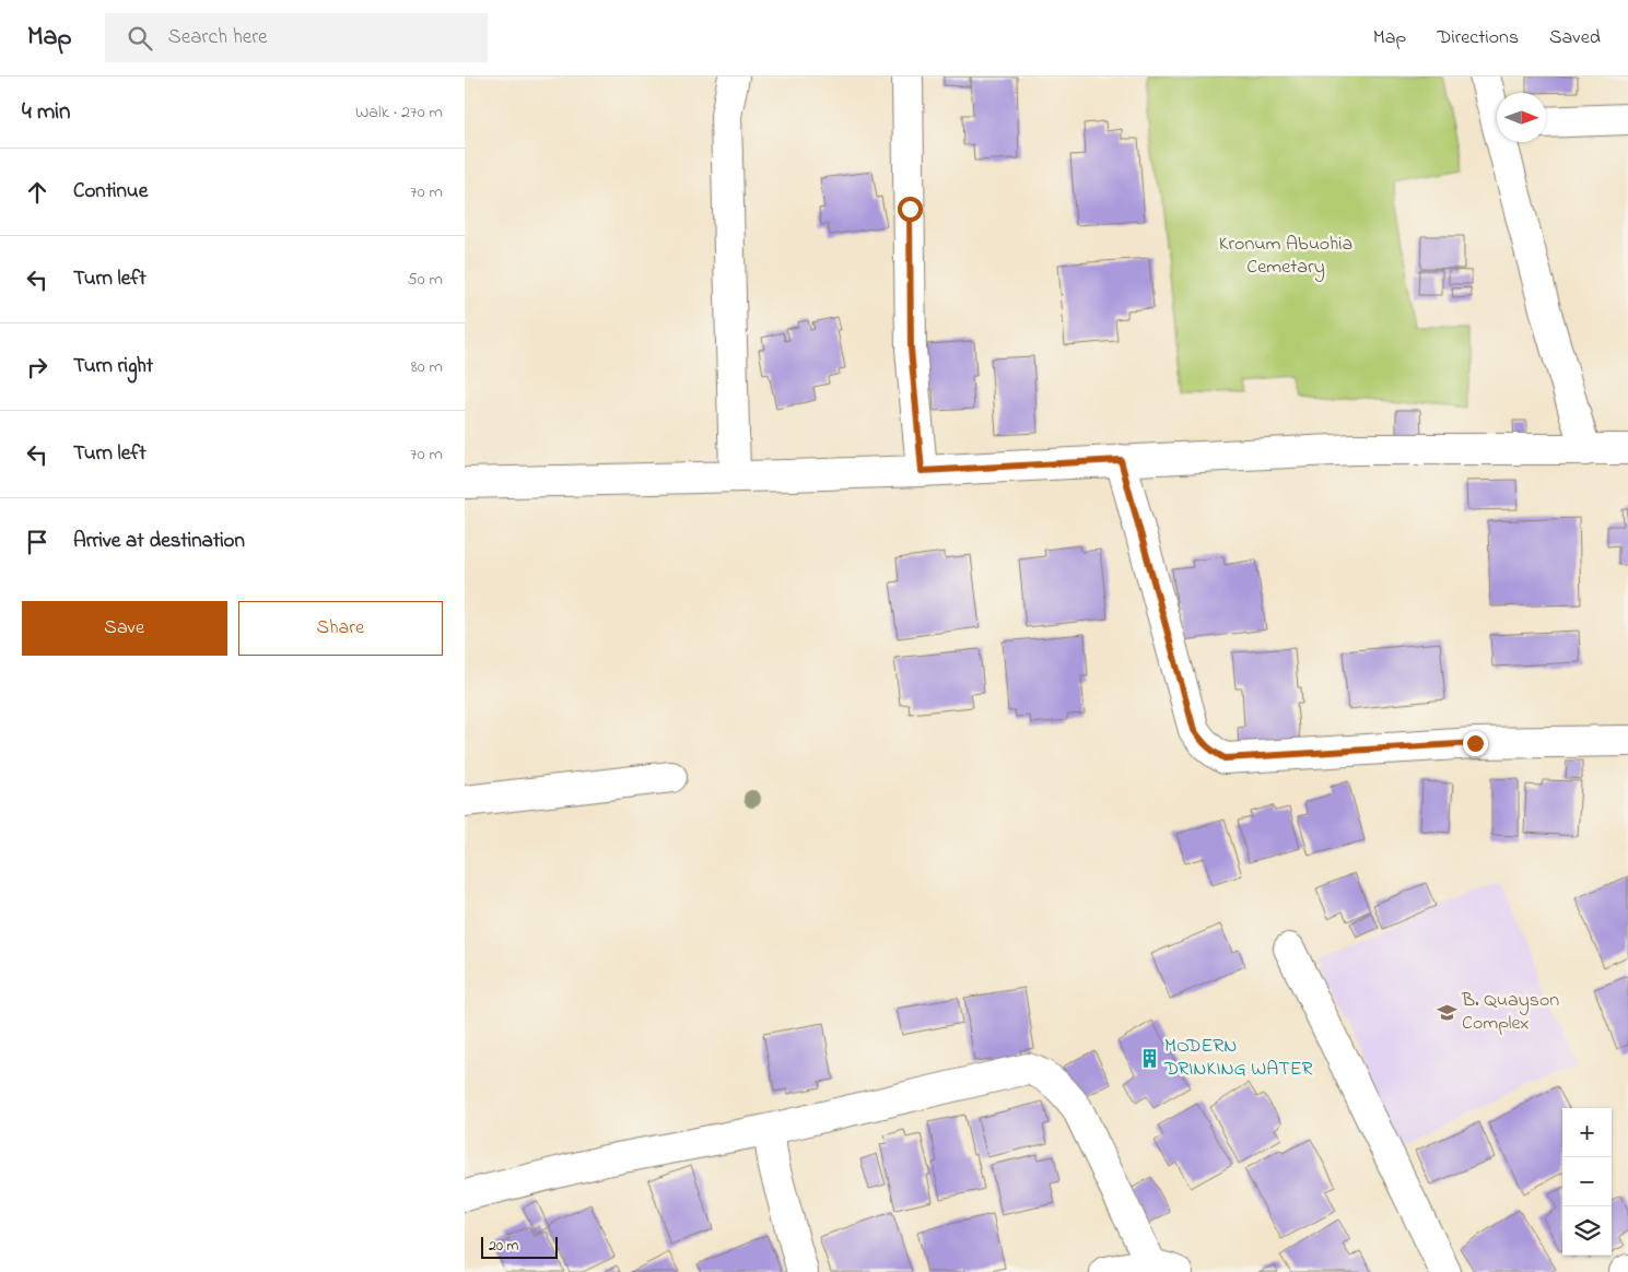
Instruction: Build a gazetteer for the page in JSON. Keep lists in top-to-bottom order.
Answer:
{
  "parks": ["Kronum Abuohia Cemetary"],
  "places": {
    "school or university": ["B. Quayson Complex"],
    "building": ["MODERN DRINKING WATER"]
  },
  "scale_bar": "20 m",
  "north": "right",
  "page": {
    "header": "Map",
    "search": "Search here",
    "nav": ["Map", "Directions", "Saved"],
    "heading": ["4 min", "Walk · 270 m"],
    "list": [
      ["Continue", "70 m"],
      ["Turn left", "50 m"],
      ["Turn right", "80 m"],
      ["Turn left", "70 m"],
      "Arrive at destination"
    ],
    "buttons": ["Save", "Share"],
    "map_buttons": ["+", "−"],
    "scale": "20 m"
  }
}
